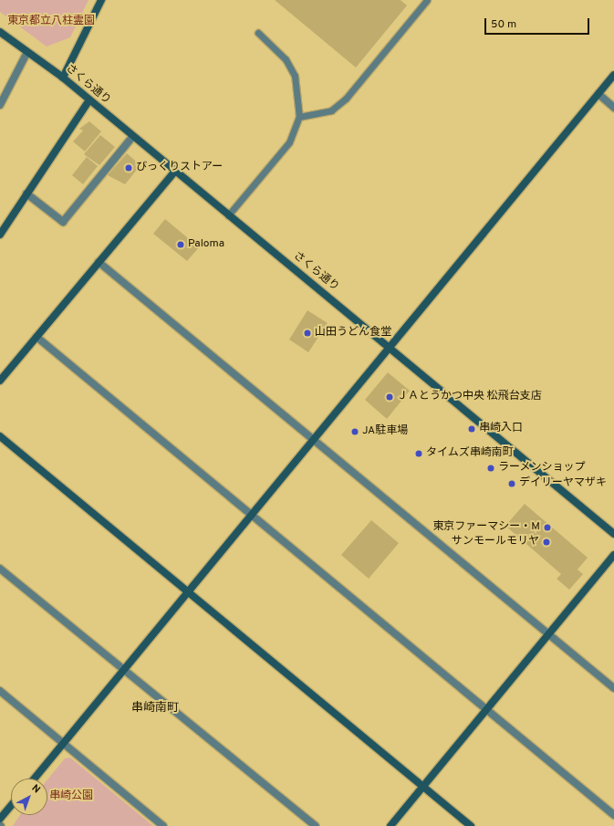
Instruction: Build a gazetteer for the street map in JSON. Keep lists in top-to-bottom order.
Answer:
{
  "streets": {
    "street": ["さくら通り"]
  },
  "districts": ["串崎南町"],
  "parks": ["東京都立八柱霊園", "串崎公園"],
  "places": [
    "びっくりストアー",
    "Paloma",
    "山田うどん食堂",
    "ＪＡとうかつ中央 松飛台支店",
    "串崎入口",
    "JA駐車場",
    "タイムズ串崎南町",
    "ラーメンショップ",
    "デイリーヤマザキ",
    "東京ファーマシー・M",
    "サンモールモリヤ"
  ],
  "scale_bar": "50 m",
  "north": "top right"
}
